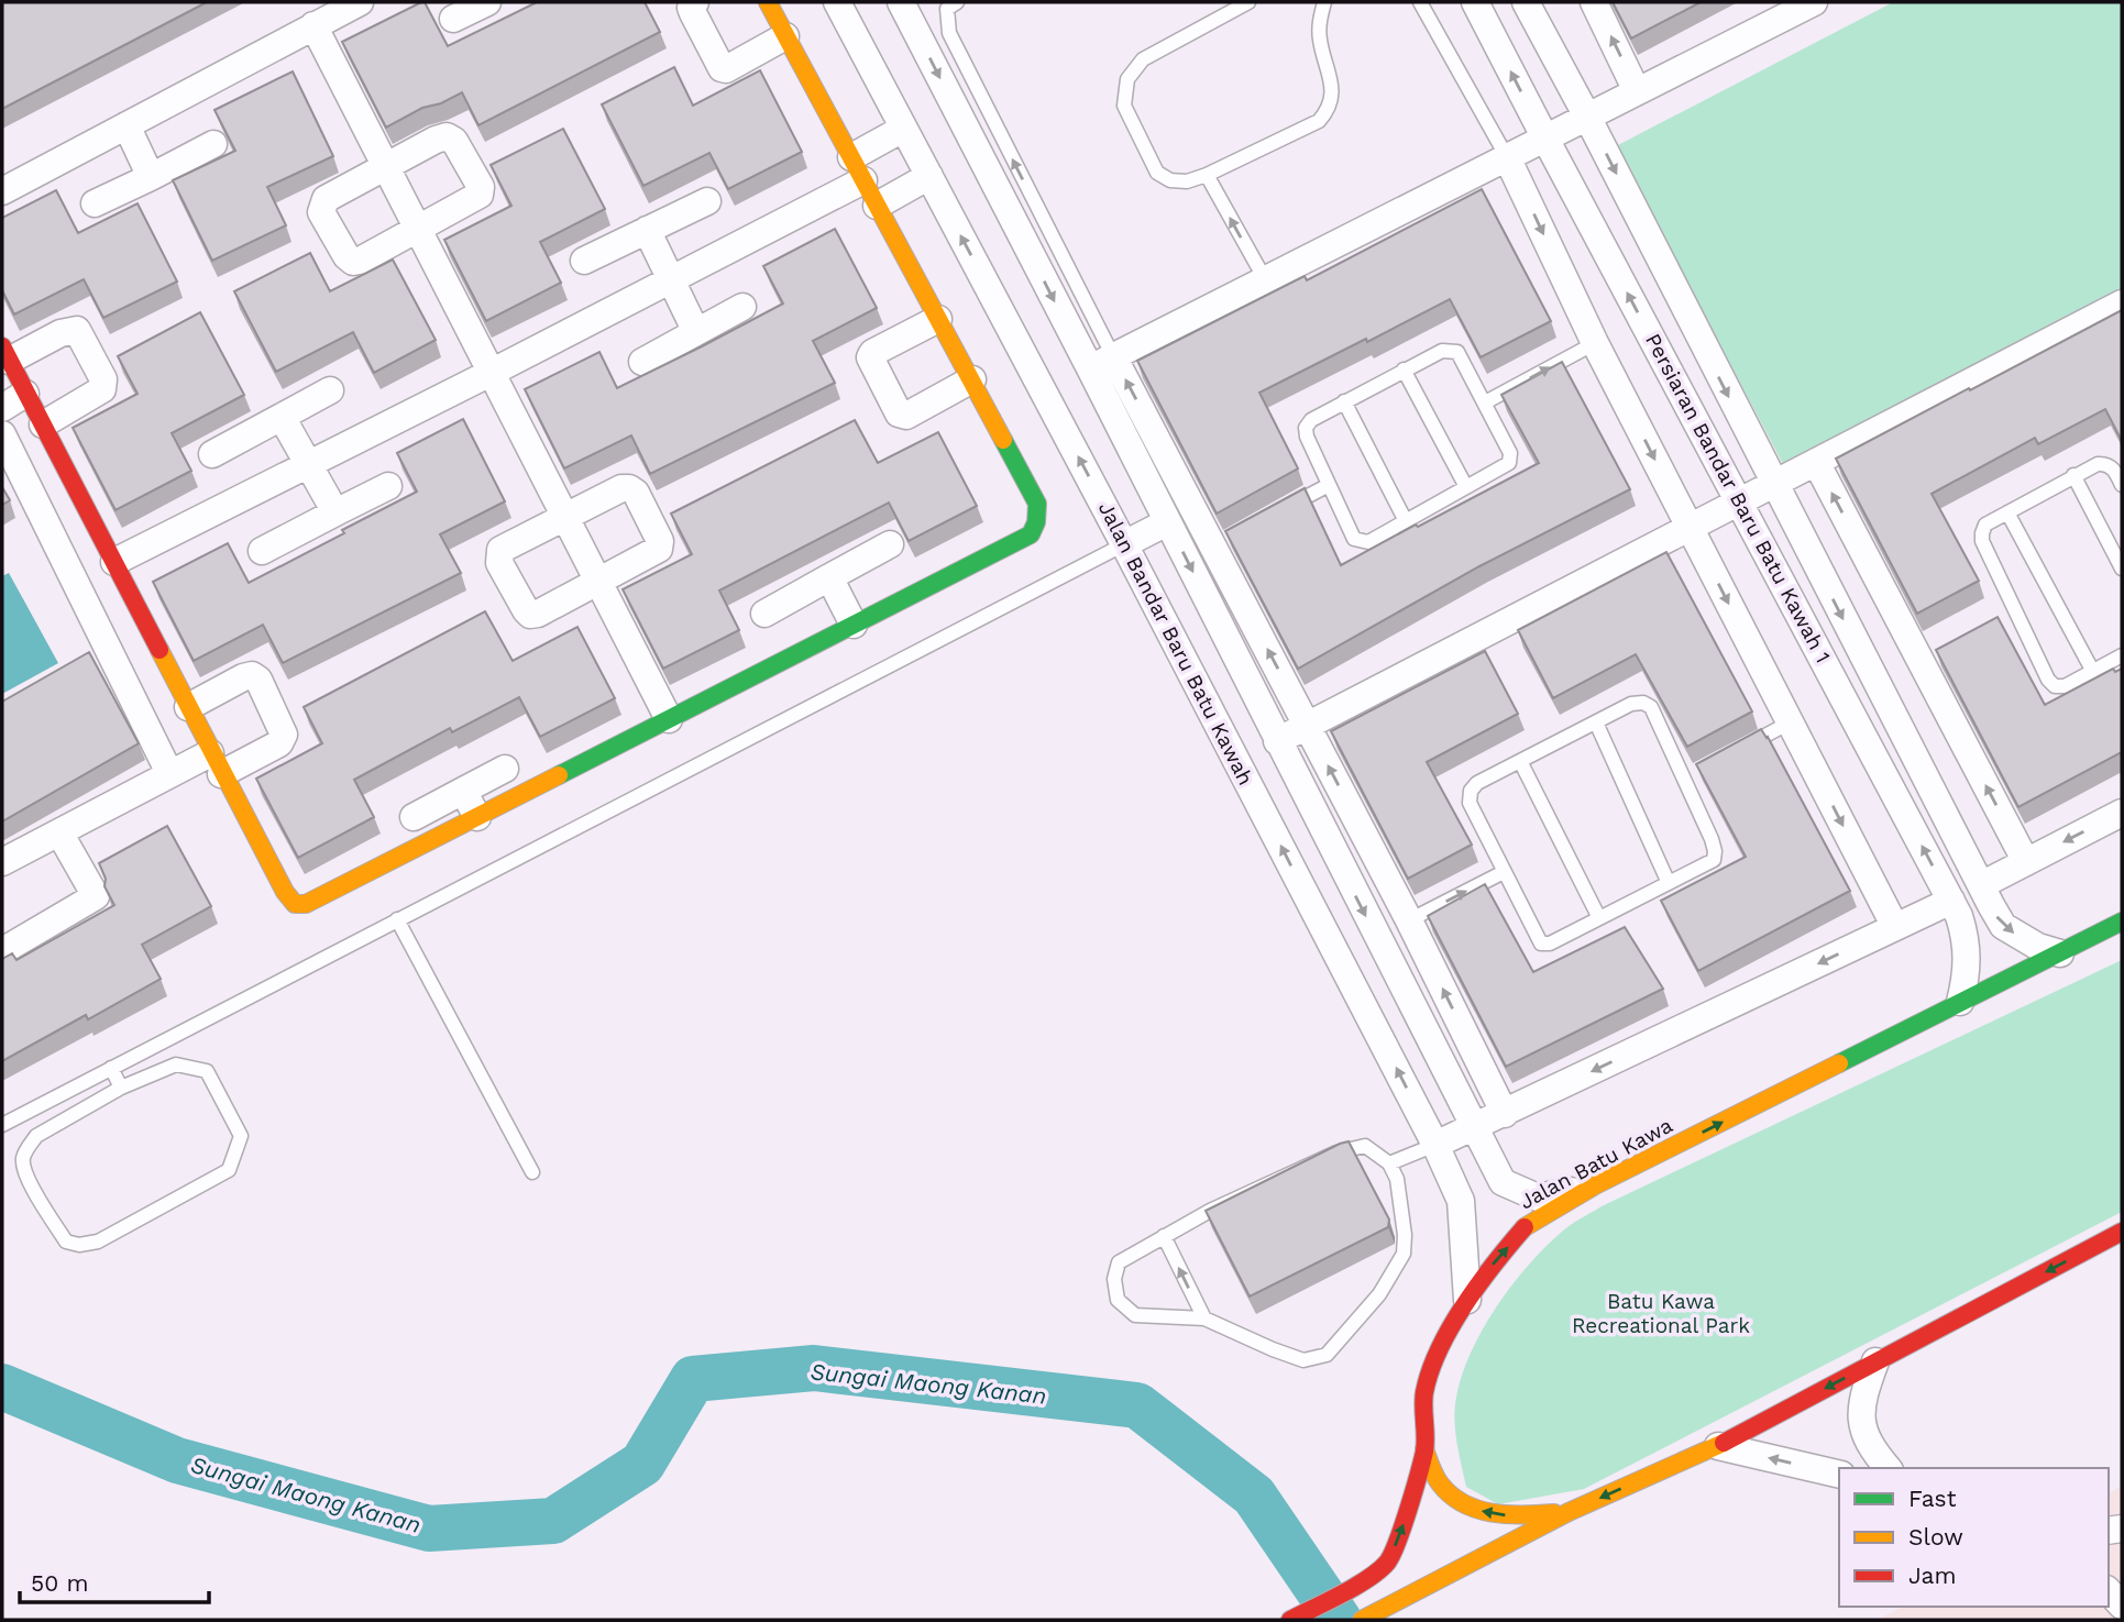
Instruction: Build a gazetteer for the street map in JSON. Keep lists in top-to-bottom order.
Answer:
{
  "streets": {
    "main road": ["Jalan Batu Kawa"],
    "street": ["Persiaran Bandar Baru Batu Kawah 1", "Jalan Bandar Baru Batu Kawah"]
  },
  "crossings": [
    ["Persiaran Bandar Baru Batu Kawah 1", "Jalan Batu Kawa"],
    ["Jalan Bandar Baru Batu Kawah", "Jalan Batu Kawa"]
  ],
  "one_way": ["Jalan Batu Kawa"],
  "water": ["Sungai Maong Kanan"],
  "parks": ["Batu Kawa Recreational Park"],
  "legend": ["Fast", "Slow", "Jam"],
  "scale_bar": "50 m"
}
